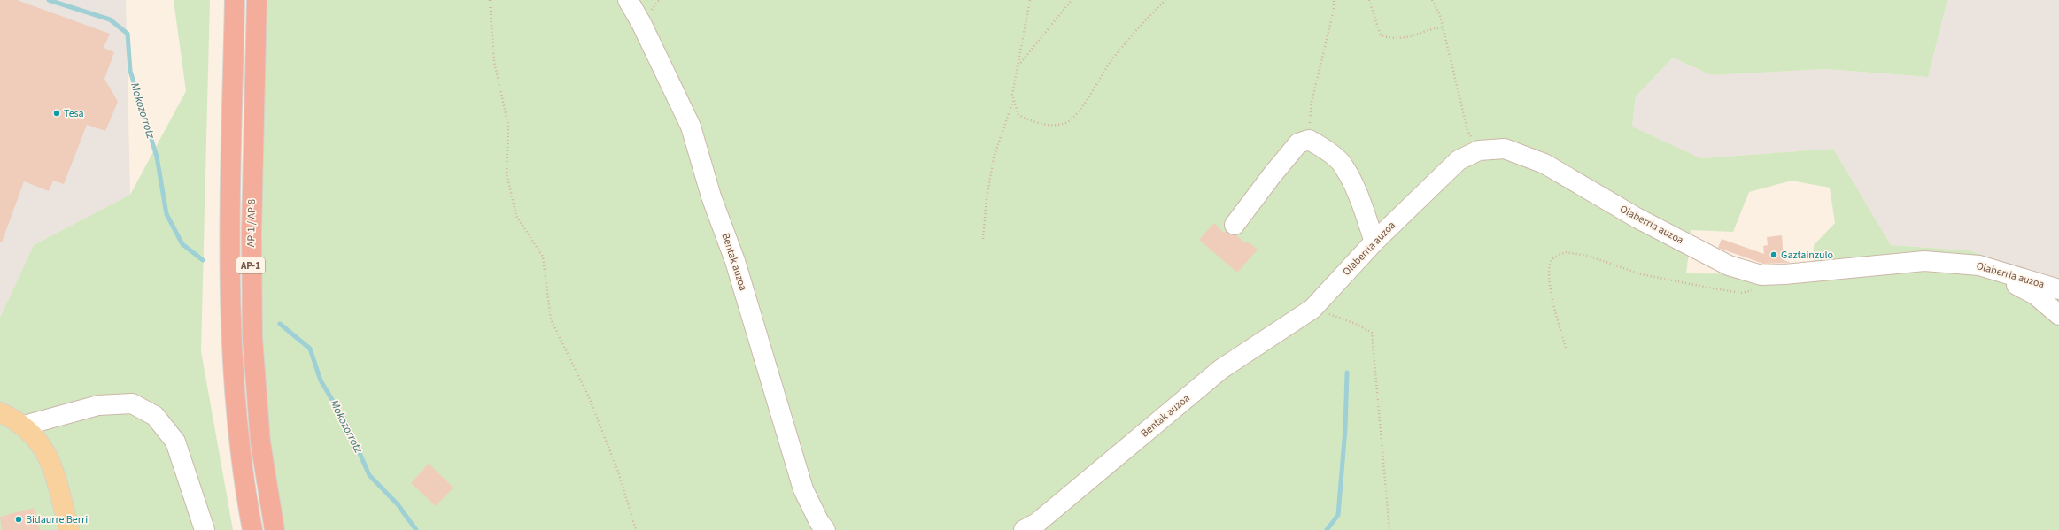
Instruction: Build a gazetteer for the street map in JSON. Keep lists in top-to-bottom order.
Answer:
{
  "streets": {
    "highway": ["AP-1 / AP-8", "AP-1"],
    "street": ["Olaberria auzoa", "Bentak auzoa"]
  },
  "crossings": [
    ["Olaberria auzoa", "Bentak auzoa"]
  ],
  "water": ["Mokozorrotz"],
  "places": ["Tesa", "Gaztainzulo", "Bidaurre Berri"]
}
